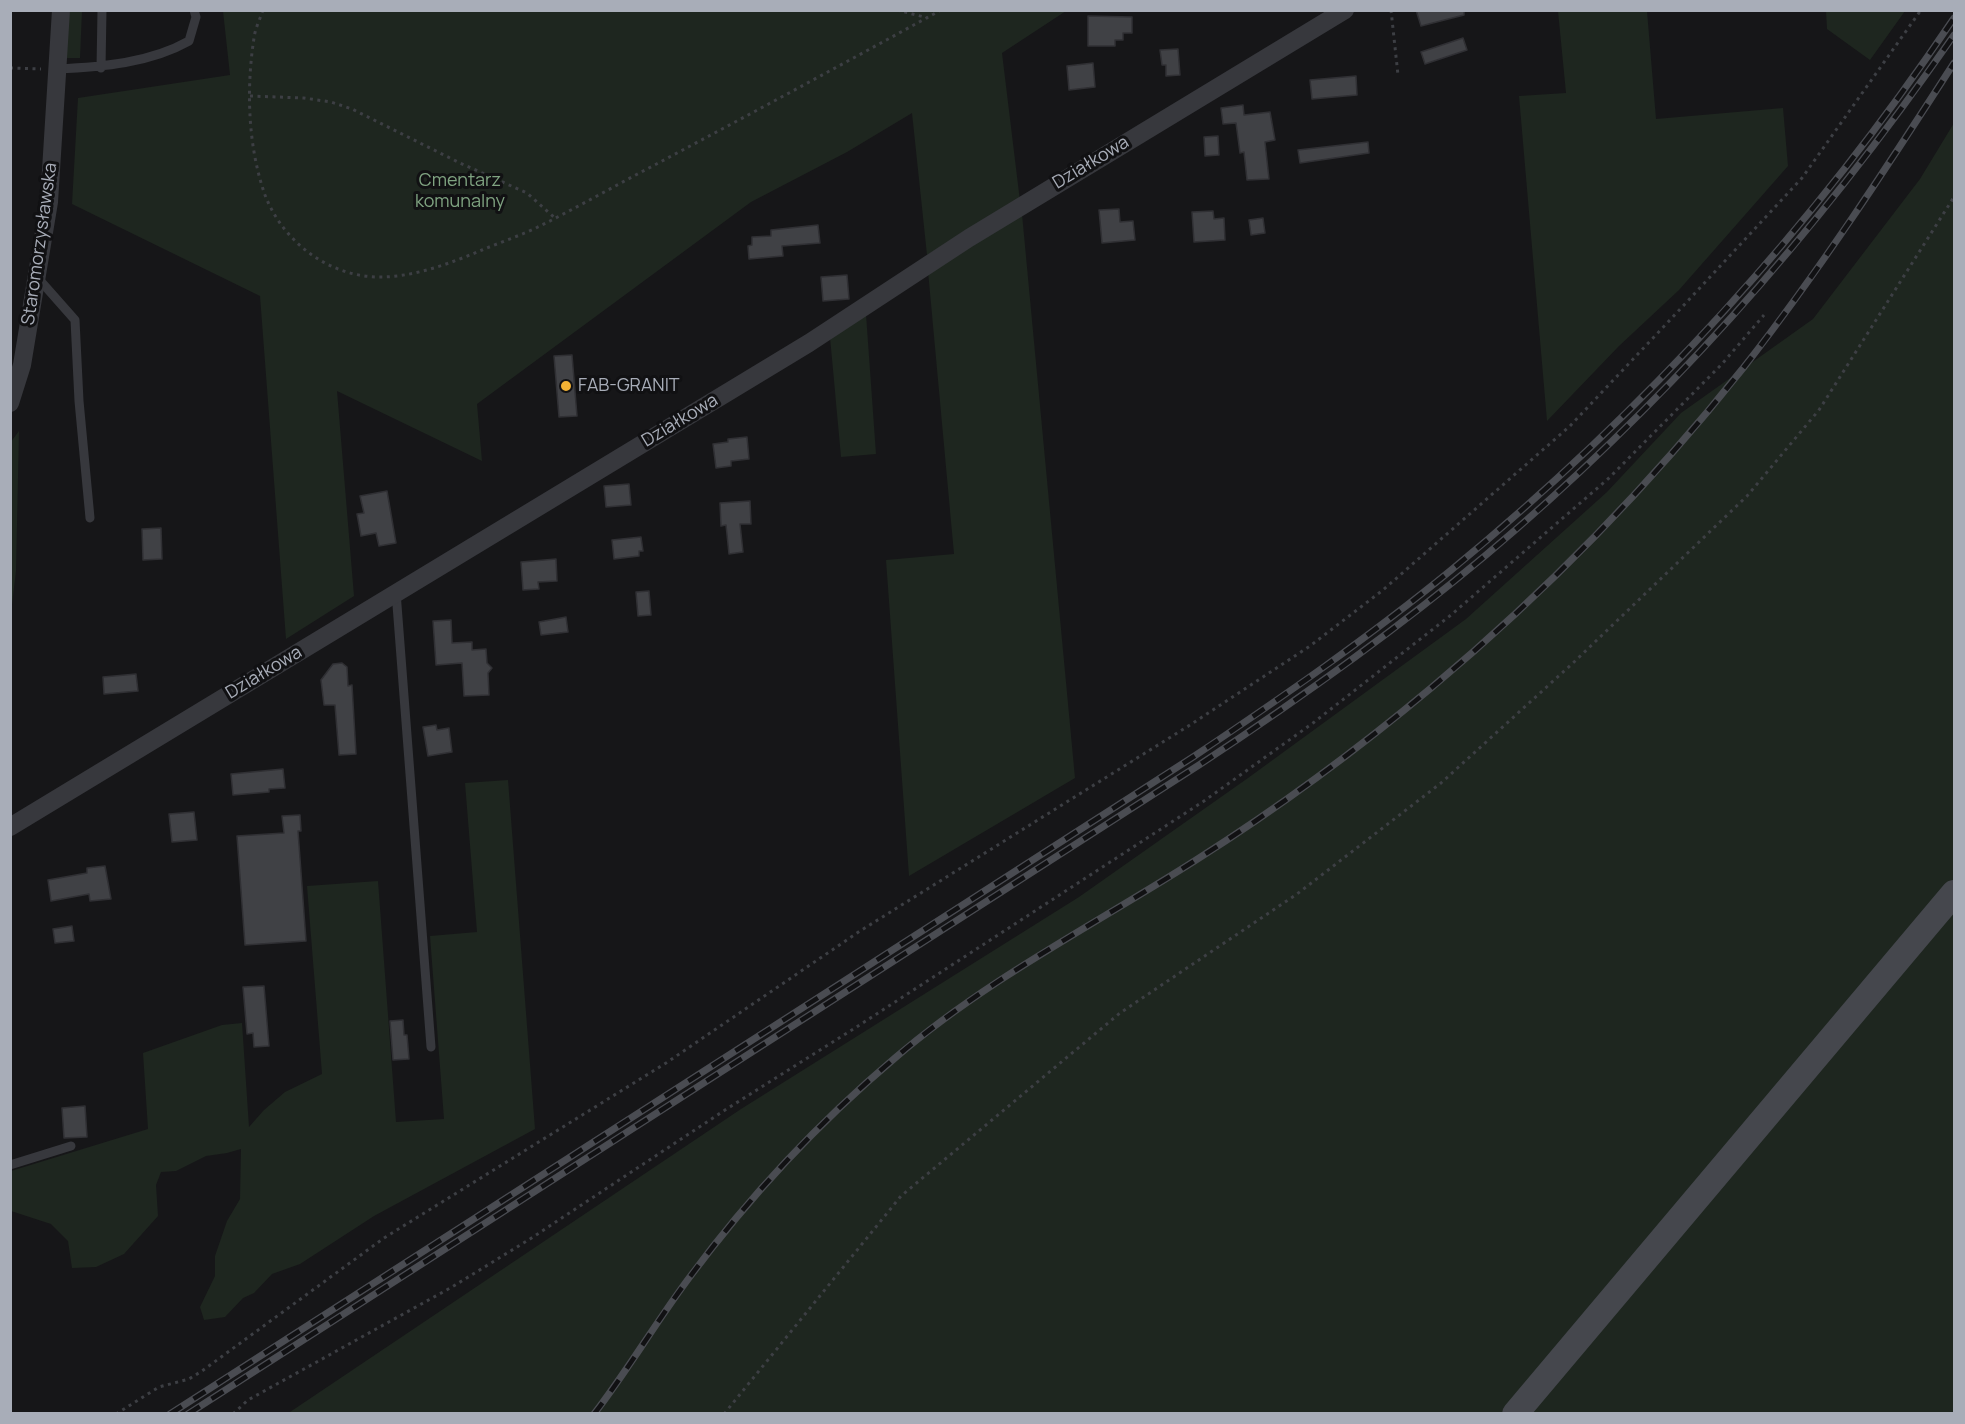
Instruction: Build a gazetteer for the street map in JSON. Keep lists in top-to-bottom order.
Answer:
{
  "streets": {
    "street": ["Działkowa", "Staromorzysławska"]
  },
  "parks": ["Cmentarz komunalny"],
  "places": ["FAB-GRANIT"]
}
